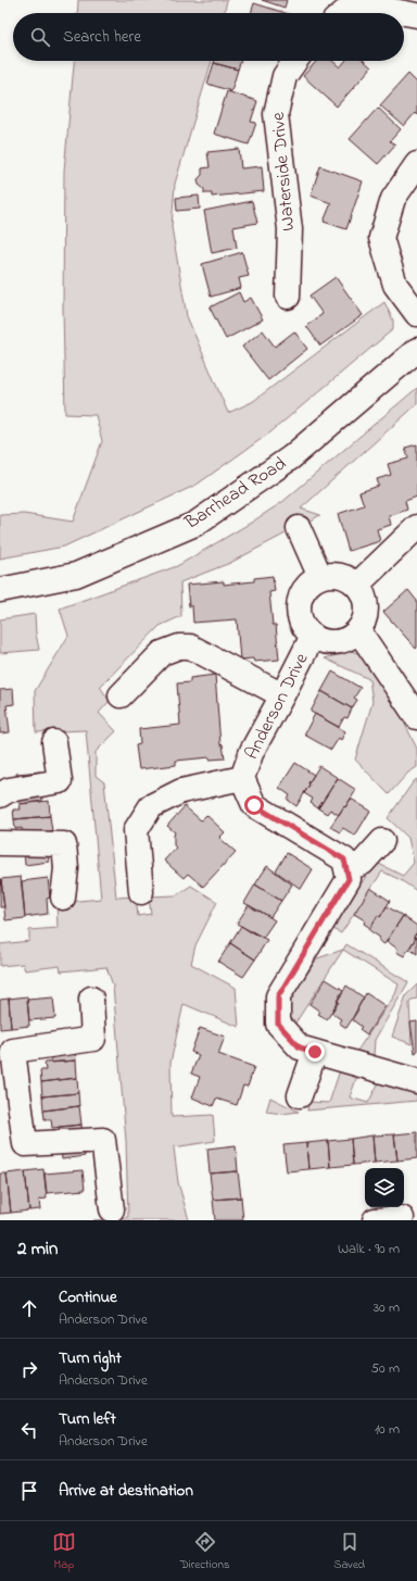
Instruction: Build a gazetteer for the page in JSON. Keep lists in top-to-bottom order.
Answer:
{
  "streets": {
    "street": ["Waterside Drive", "Barrhead Road", "Anderson Drive"]
  },
  "page": {
    "search": "Search here",
    "heading": ["2 min", "Walk · 90 m"],
    "list": [
      ["Continue", "Anderson Drive", "30 m"],
      ["Turn right", "Anderson Drive", "50 m"],
      ["Turn left", "Anderson Drive", "10 m"],
      "Arrive at destination"
    ],
    "nav": ["Map", "Directions", "Saved"]
  }
}
